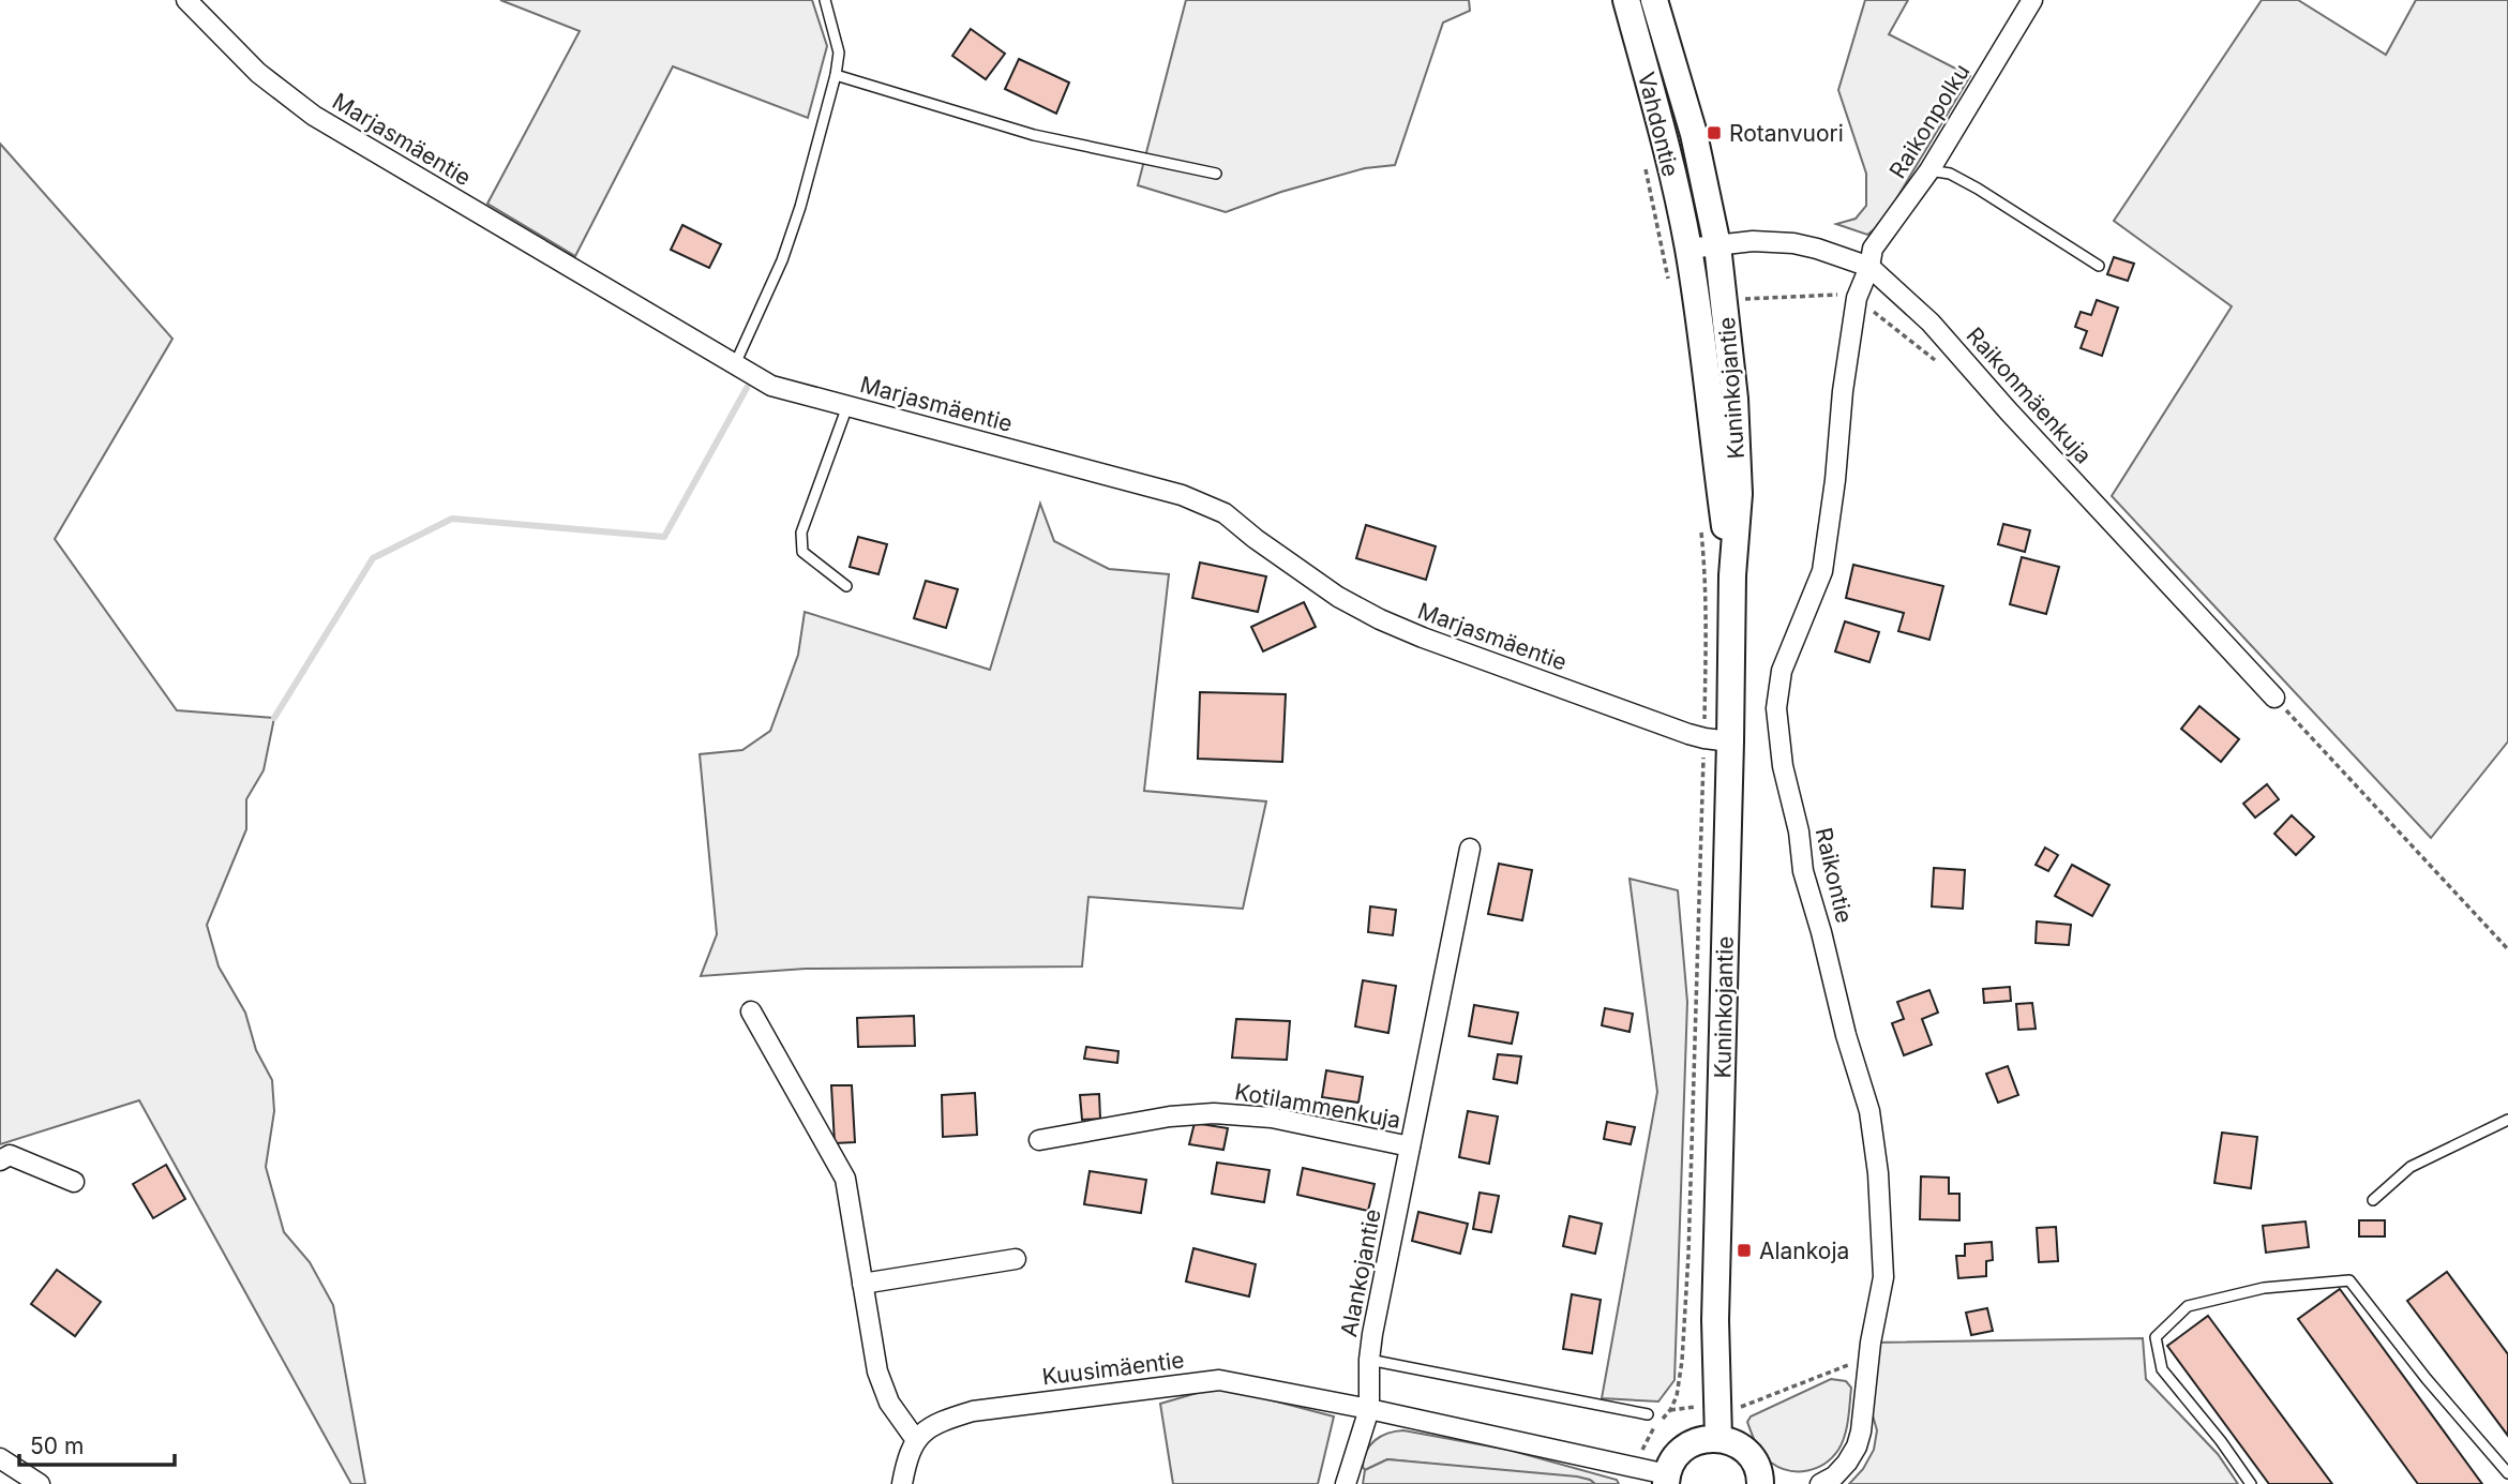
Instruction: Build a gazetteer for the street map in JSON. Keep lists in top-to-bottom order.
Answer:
{
  "streets": {
    "main road": ["Vahdontie", "Kuninkojantie"],
    "street": [
      "Raikonpolku",
      "Marjasmäentie",
      "Raikonmäenkuja",
      "Raikontie",
      "Kotilammenkuja",
      "Alankojantie",
      "Kuusimäentie"
    ]
  },
  "crossings": [
    ["Raikonpolku", "Raikonmäenkuja"],
    ["Raikonpolku", "Raikontie"],
    ["Vahdontie", "Kuninkojantie"],
    ["Vahdontie", "Raikonmäenkuja"],
    ["Marjasmäentie", "Kuninkojantie"],
    ["Kuninkojantie", "Raikonmäenkuja"],
    ["Raikonmäenkuja", "Raikontie"],
    ["Kotilammenkuja", "Alankojantie"],
    ["Alankojantie", "Kuusimäentie"]
  ],
  "places": {
    "transit": ["Rotanvuori", "Alankoja"]
  },
  "scale_bar": "50 m"
}
